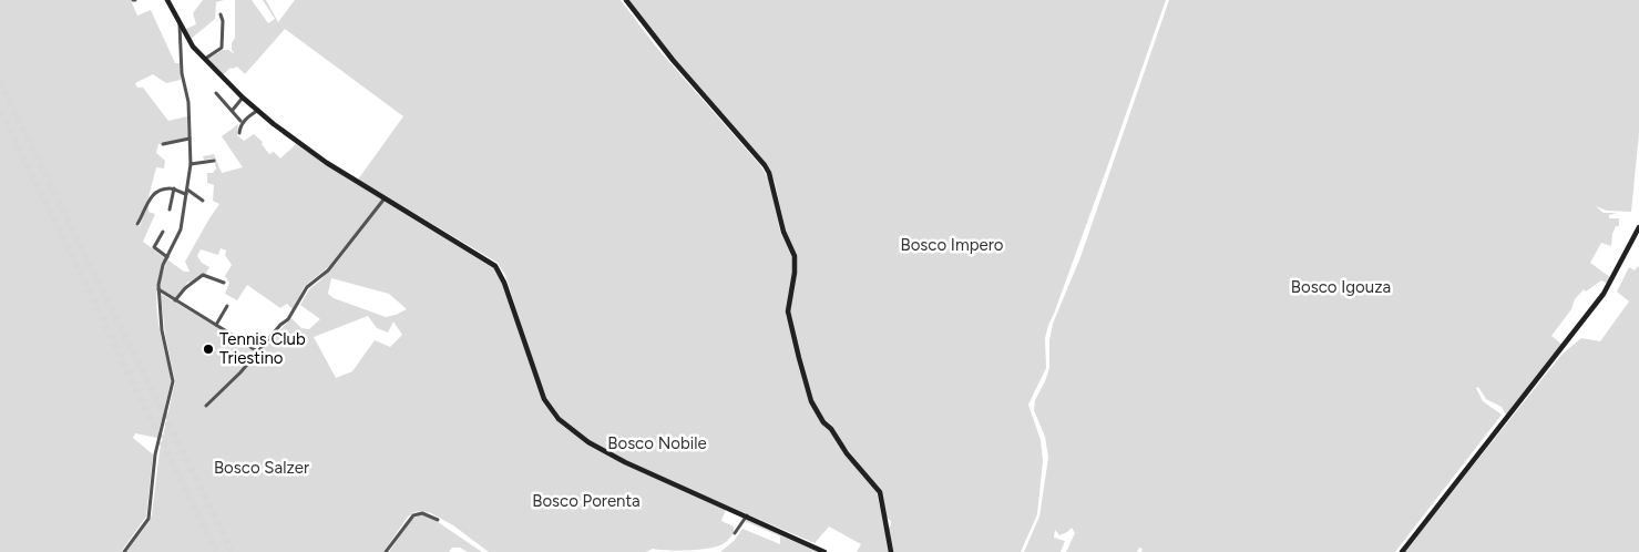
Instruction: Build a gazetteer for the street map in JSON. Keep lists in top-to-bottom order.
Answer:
{
  "parks": [
    "Bosco Impero",
    "Bosco Igouza",
    "Bosco Nobile",
    "Bosco Salzer",
    "Bosco Porenta"
  ],
  "places": ["Tennis Club Triestino"]
}
